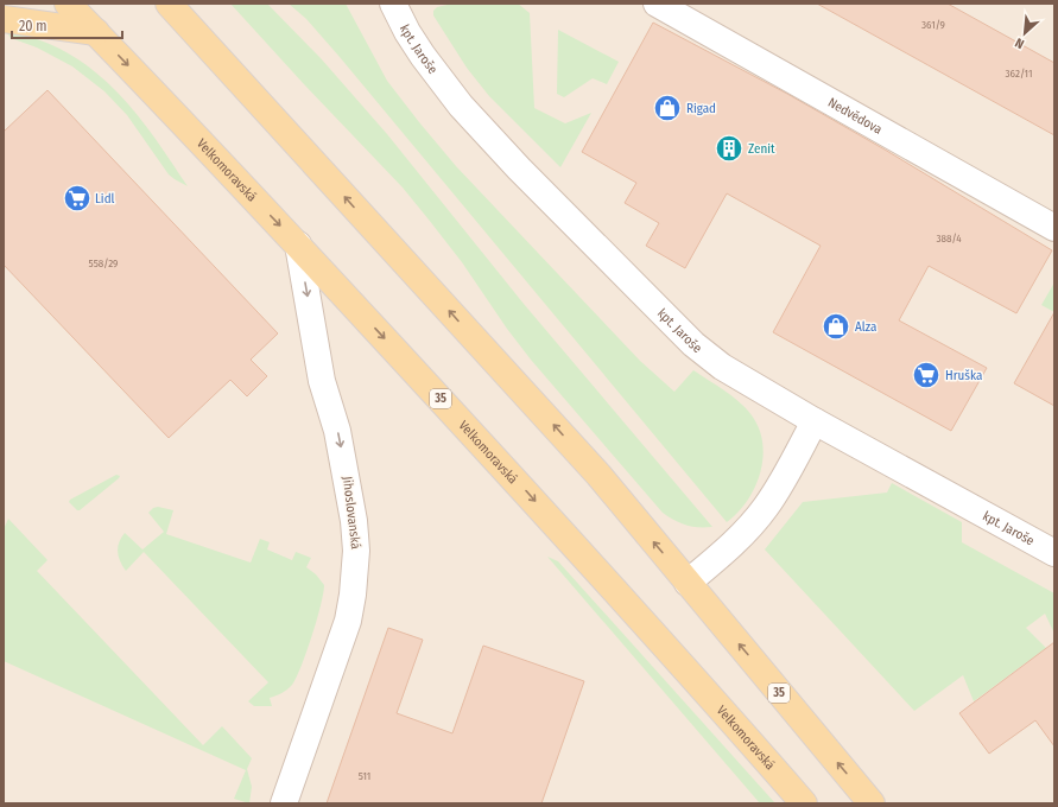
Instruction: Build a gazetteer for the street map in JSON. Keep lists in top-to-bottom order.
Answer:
{
  "streets": {
    "main road": ["Velkomoravská", "35"],
    "street": ["kpt. Jaroše", "Nedvědova", "Jihoslovanská"]
  },
  "crossings": [
    ["Velkomoravská", "Jihoslovanská"]
  ],
  "one_way": ["Jihoslovanská"],
  "places": {
    "shop": ["Rigad", "Alza"],
    "building": ["Zenit"],
    "supermarket": ["Lidl", "Hruška"]
  },
  "house_numbers": [
    "361/9",
    "362/11",
    "388/4",
    "558/29",
    "511"
  ],
  "scale_bar": "20 m",
  "north": "bottom left"
}
